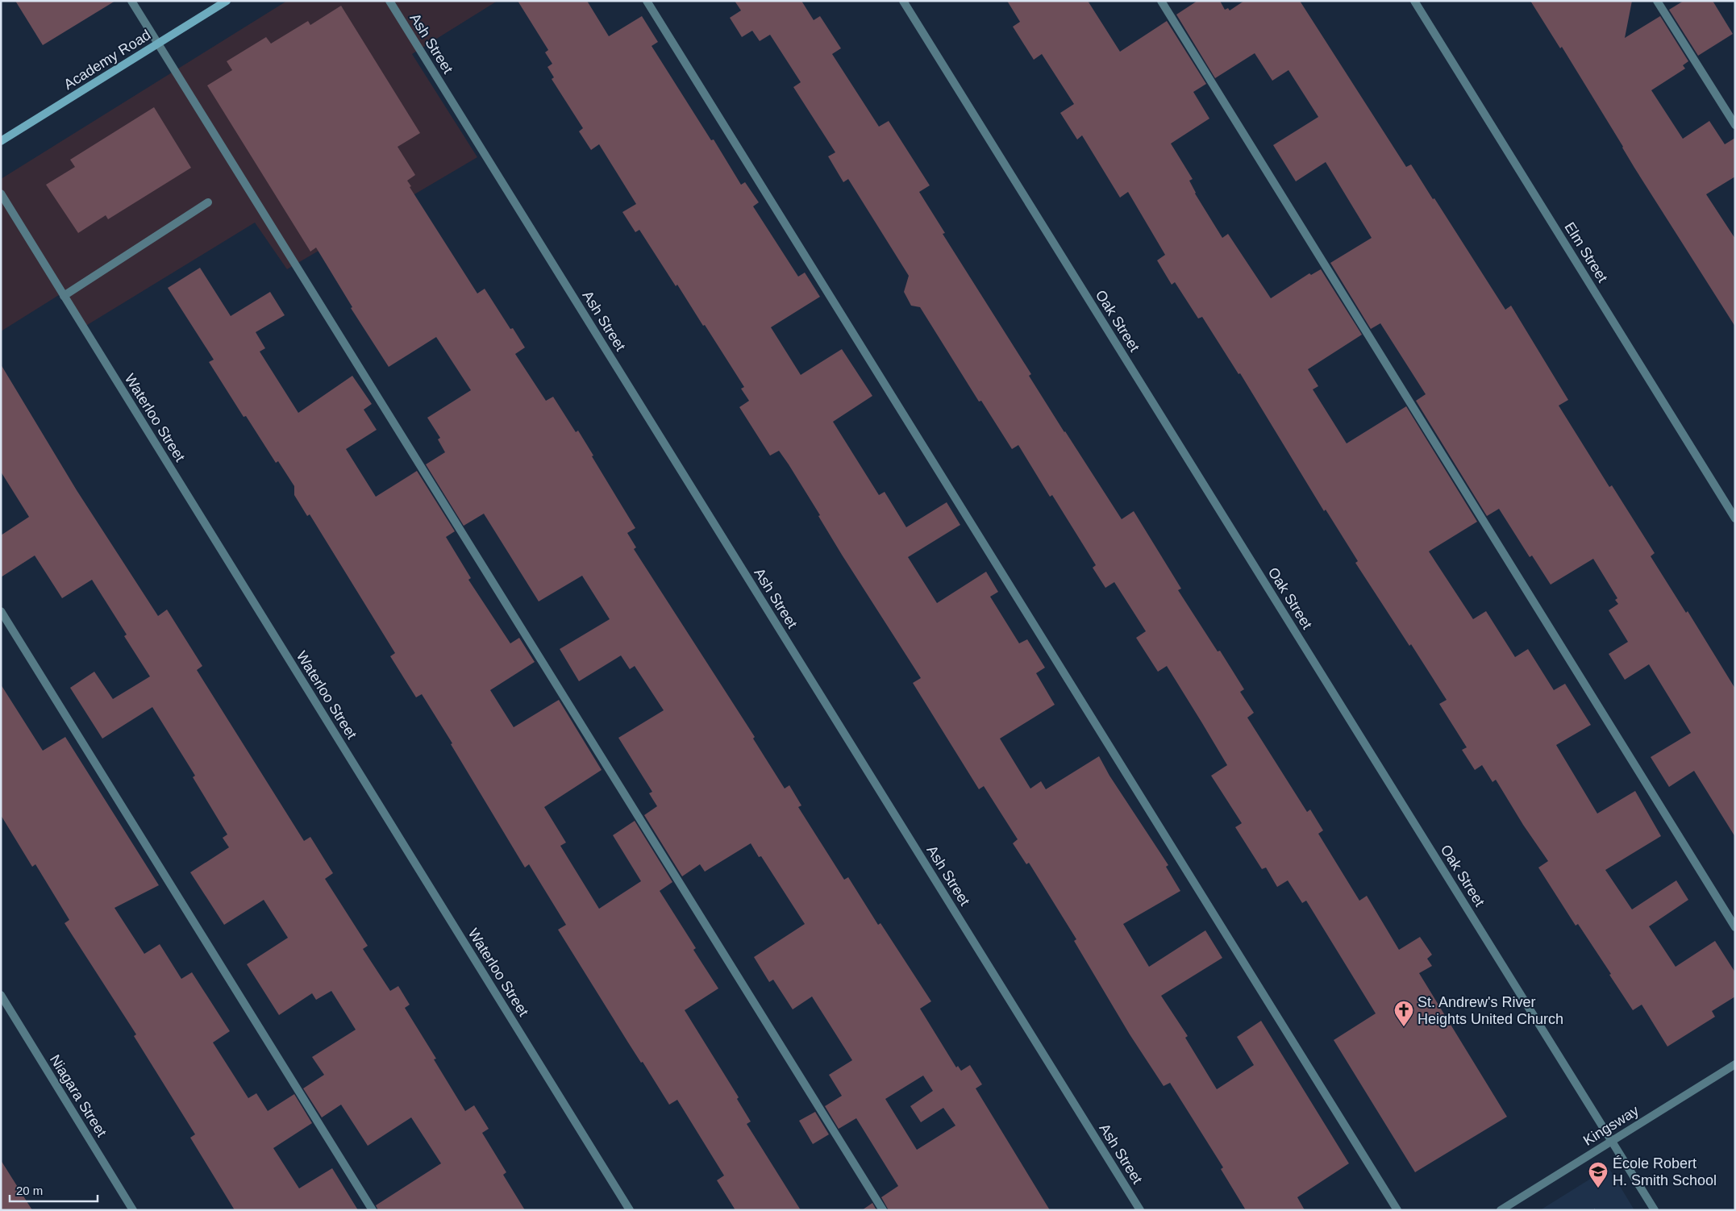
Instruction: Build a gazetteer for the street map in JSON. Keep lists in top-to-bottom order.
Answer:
{
  "streets": {
    "main road": ["Academy Road"],
    "street": [
      "Ash Street",
      "Elm Street",
      "Oak Street",
      "Waterloo Street",
      "Niagara Street",
      "Kingsway"
    ]
  },
  "crossings": [
    ["Oak Street", "Kingsway"]
  ],
  "places": {
    "church": ["St. Andrew's River Heights United Church"],
    "school or university": ["École Robert H. Smith School"]
  },
  "scale_bar": "20 m"
}
